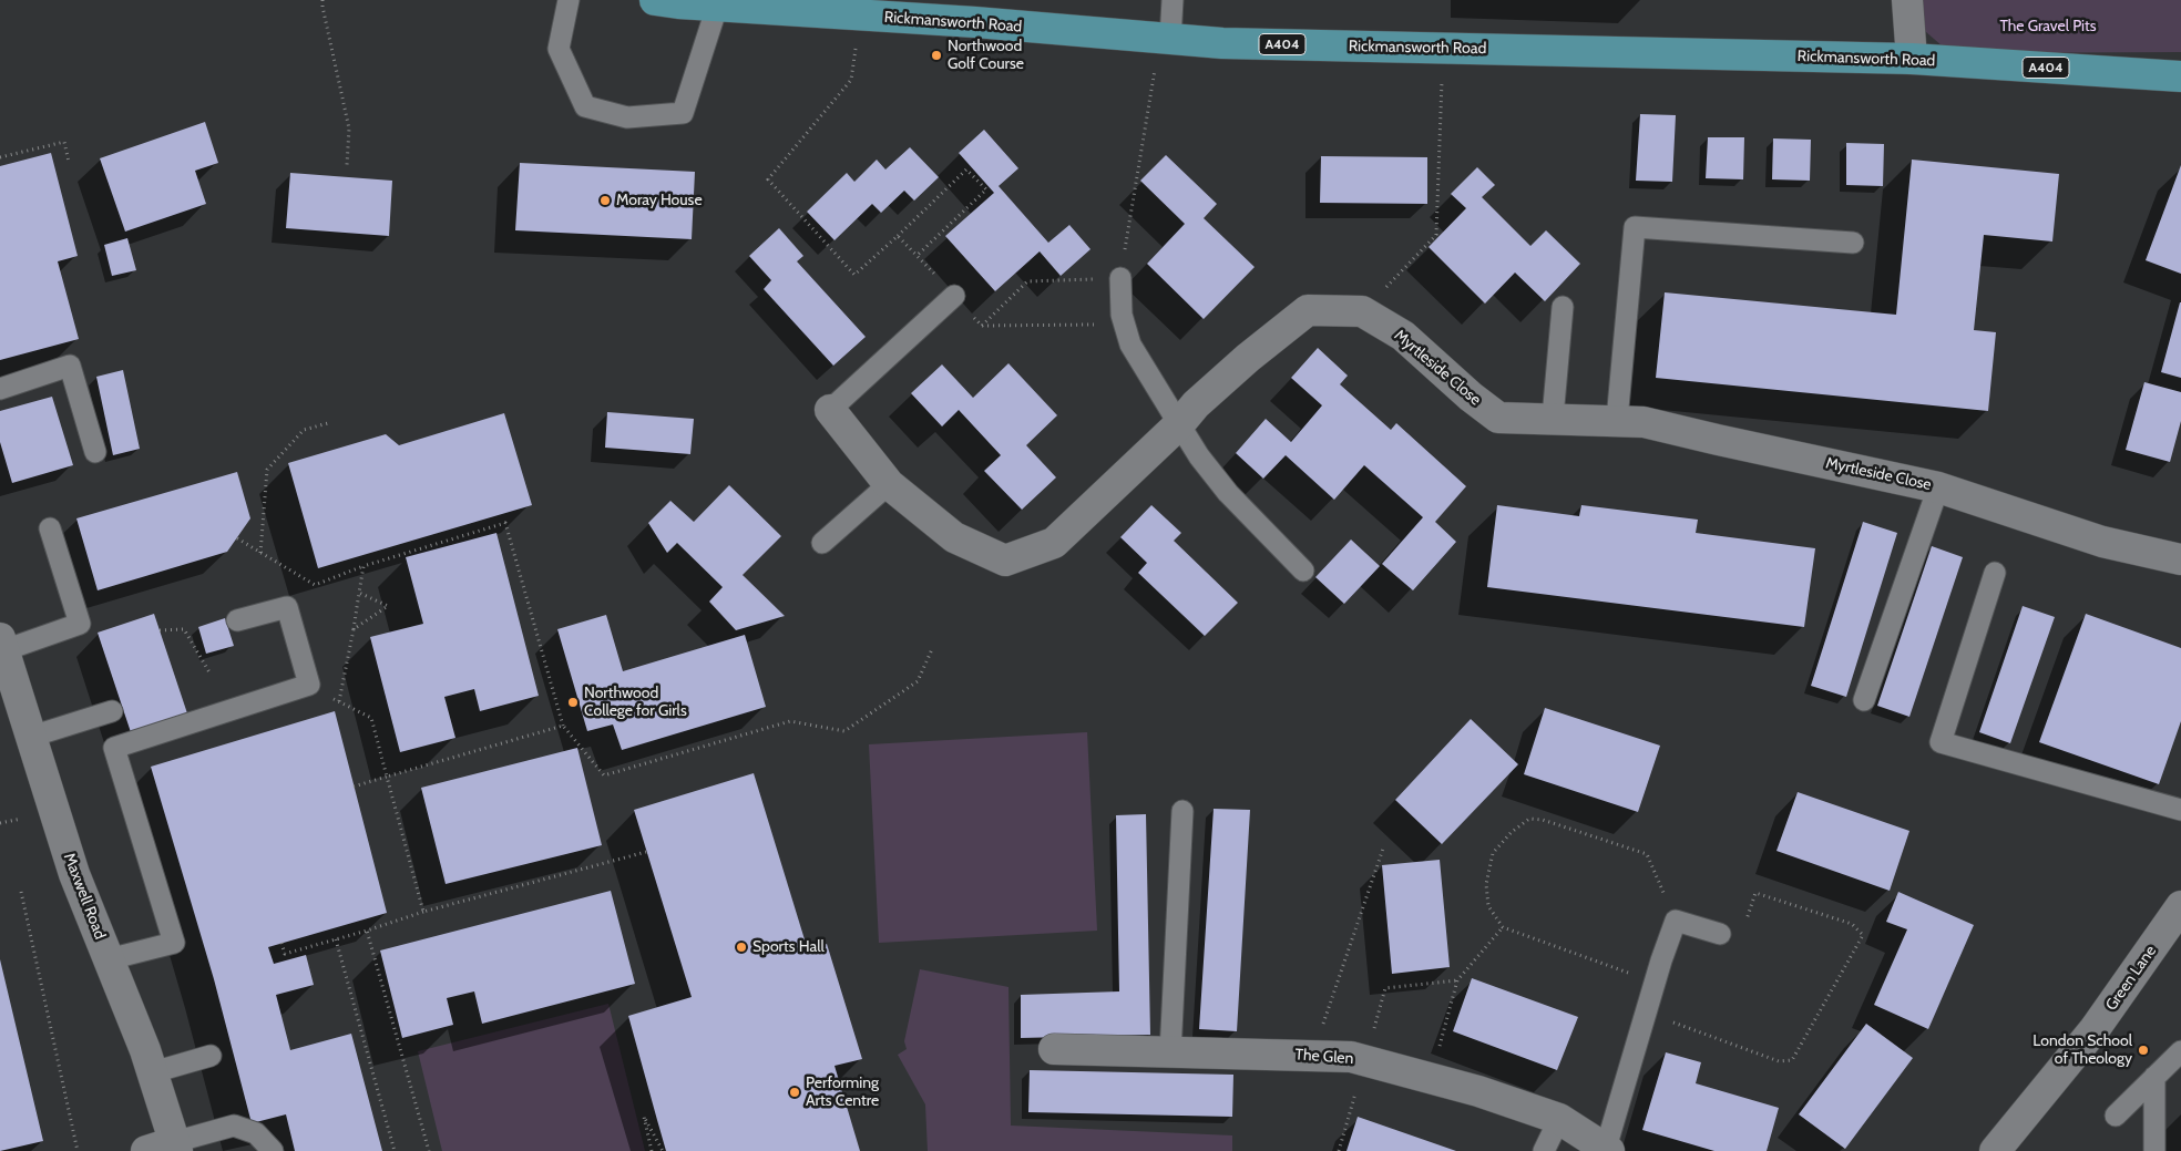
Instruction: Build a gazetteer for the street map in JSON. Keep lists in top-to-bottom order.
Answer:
{
  "streets": {
    "main road": ["Rickmansworth Road", "A404"],
    "street": [
      "Myrtleside Close",
      "Maxwell Road",
      "Green Lane",
      "The Glen"
    ]
  },
  "parks": ["The Gravel Pits"],
  "places": [
    "Northwood Golf Course",
    "Moray House",
    "Northwood College for Girls",
    "Sports Hall",
    "London School of Theology",
    "Performing Arts Centre"
  ]
}
